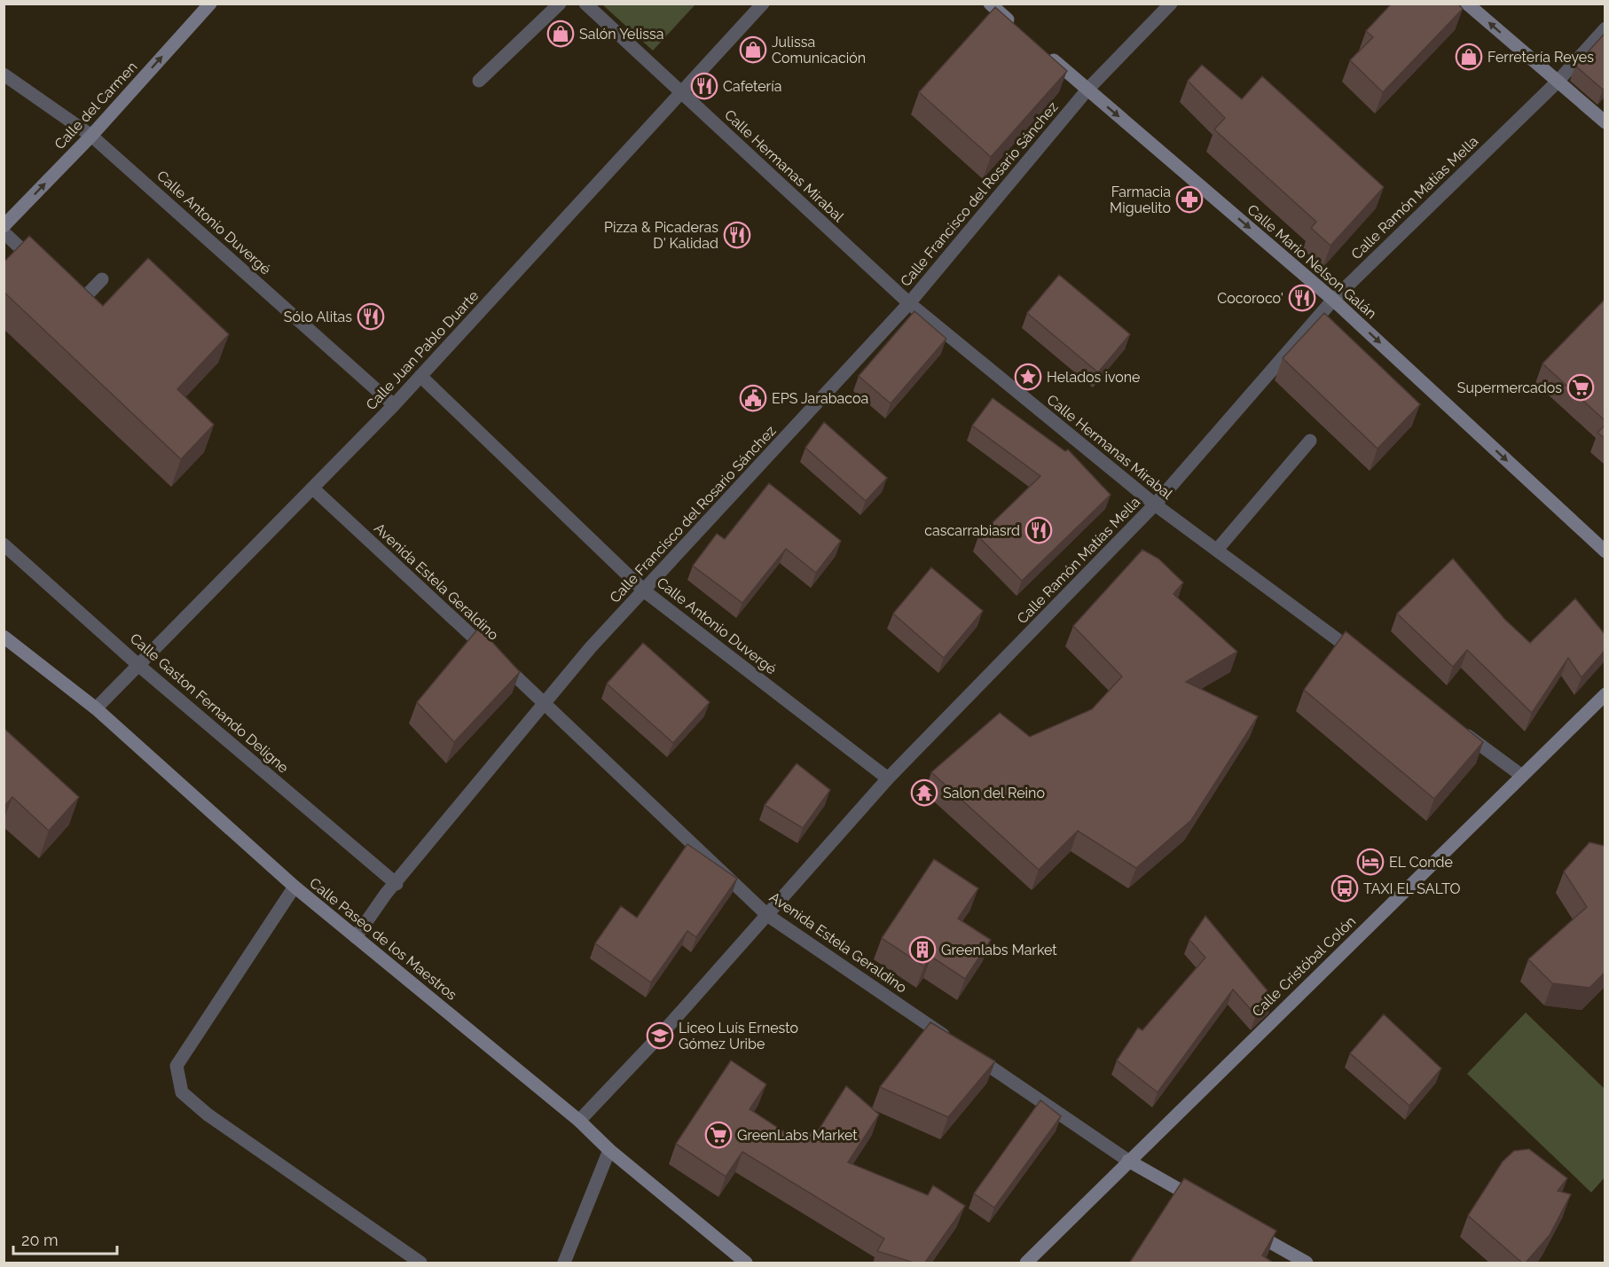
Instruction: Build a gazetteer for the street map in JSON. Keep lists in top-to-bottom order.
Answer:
{
  "streets": {
    "main road": [
      "Calle del Carmen",
      "Calle Mario Nelson Galán",
      "Avenida Estela Geraldino",
      "Calle Paseo de los Maestros",
      "Calle Cristóbal Colón"
    ],
    "street": [
      "Calle Hermanas Mirabal",
      "Calle Francisco del Rosario Sánchez",
      "Calle Ramón Matías Mella",
      "Calle Antonio Duvergé",
      "Calle Juan Pablo Duarte",
      "Calle Gaston Fernando Deligne"
    ]
  },
  "crossings": [
    ["Calle del Carmen", "Calle Antonio Duvergé"],
    ["Calle Hermanas Mirabal", "Calle Francisco del Rosario Sánchez"],
    ["Calle Hermanas Mirabal", "Calle Ramón Matías Mella"],
    ["Calle Hermanas Mirabal", "Calle Juan Pablo Duarte"],
    ["Calle Francisco del Rosario Sánchez", "Calle Antonio Duvergé"],
    ["Calle Francisco del Rosario Sánchez", "Calle Mario Nelson Galán"],
    ["Calle Francisco del Rosario Sánchez", "Avenida Estela Geraldino"],
    ["Calle Francisco del Rosario Sánchez", "Calle Gaston Fernando Deligne"],
    ["Calle Francisco del Rosario Sánchez", "Calle Paseo de los Maestros"],
    ["Calle Ramón Matías Mella", "Calle Antonio Duvergé"],
    ["Calle Ramón Matías Mella", "Calle Mario Nelson Galán"],
    ["Calle Ramón Matías Mella", "Avenida Estela Geraldino"],
    ["Calle Ramón Matías Mella", "Calle Paseo de los Maestros"],
    ["Calle Antonio Duvergé", "Calle Juan Pablo Duarte"],
    ["Calle Juan Pablo Duarte", "Avenida Estela Geraldino"],
    ["Calle Juan Pablo Duarte", "Calle Gaston Fernando Deligne"],
    ["Calle Juan Pablo Duarte", "Calle Paseo de los Maestros"],
    ["Avenida Estela Geraldino", "Calle Cristóbal Colón"]
  ],
  "one_way": ["Calle del Carmen", "Calle Mario Nelson Galán"],
  "places": {
    "shop": ["Salón Yelissa", "Julissa Comunicación", "Ferretería Reyes"],
    "restaurant": [
      "Cafetería",
      "Pizza & Picaderas D' Kalidad",
      "Cocoroco'",
      "Sólo Alitas",
      "cascarrabiasrd"
    ],
    "pharmacy": ["Farmacia Miguelito"],
    "place": ["Helados ivone"],
    "supermarket": ["Supermercados", "GreenLabs Market"],
    "public building": ["EPS Jarabacoa"],
    "temple": ["Salon del Reino"],
    "hotel": ["EL Conde"],
    "bus stop": ["TAXI EL SALTO"],
    "building": ["Greenlabs Market"],
    "school or university": ["Liceo Luís Ernesto Gómez Uribe"]
  },
  "scale_bar": "20 m"
}
